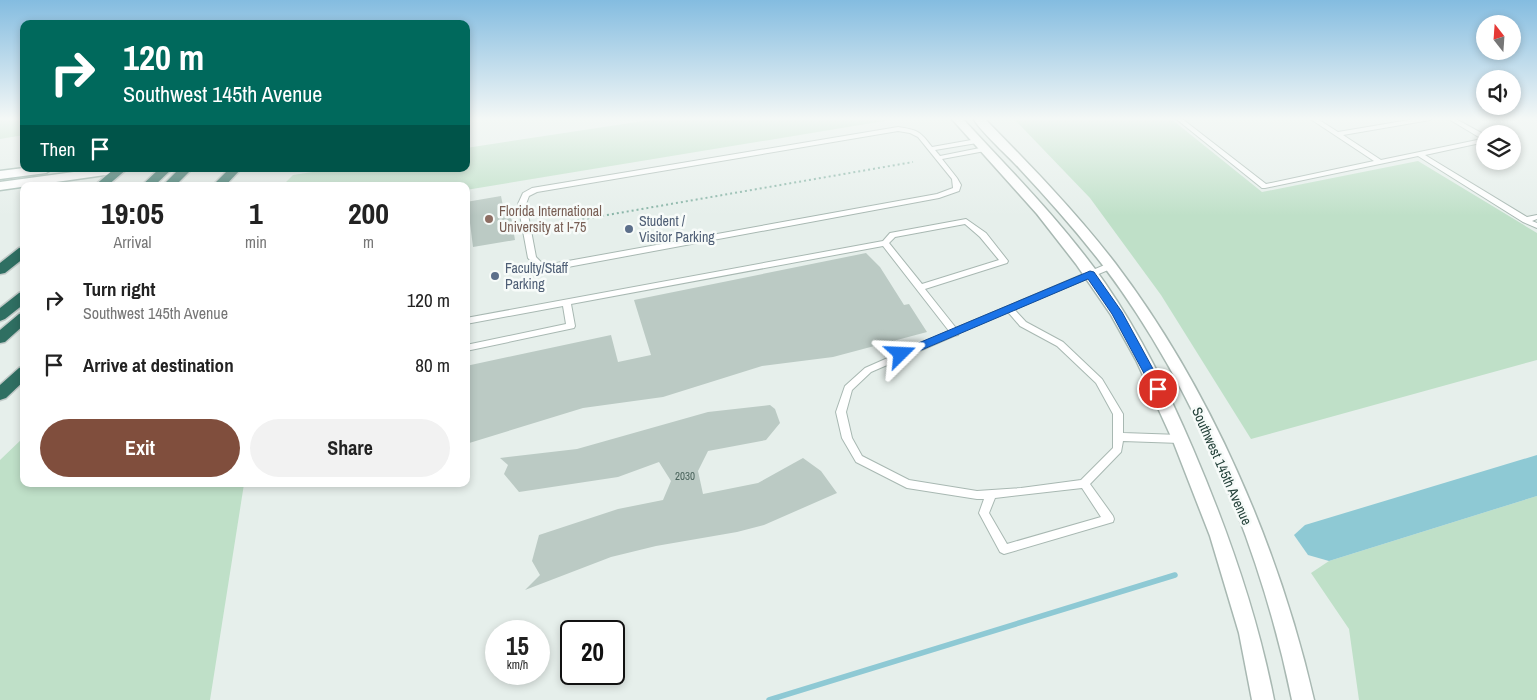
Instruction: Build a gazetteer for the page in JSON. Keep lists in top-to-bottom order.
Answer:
{
  "streets": {
    "street": ["Southwest 145th Avenue"]
  },
  "places": ["Florida International University at I-75", "Student / Visitor Parking", "Faculty/Staff Parking"],
  "house_numbers": ["2030"],
  "north": "top",
  "page": {
    "turn": ["120 m", "Southwest 145th Avenue"],
    "then": "Then",
    "eta": [
      "19:05",
      "Arrival",
      "1",
      "min",
      "200",
      "m"
    ],
    "list": [
      {
        "name": "Turn right",
        "note": "Southwest 145th Avenue",
        "value": "120 m"
      },
      {
        "name": "Arrive at destination",
        "value": "80 m"
      }
    ],
    "buttons": ["Exit", "Share"],
    "speed": "15 km/h",
    "limit": "20"
  }
}
